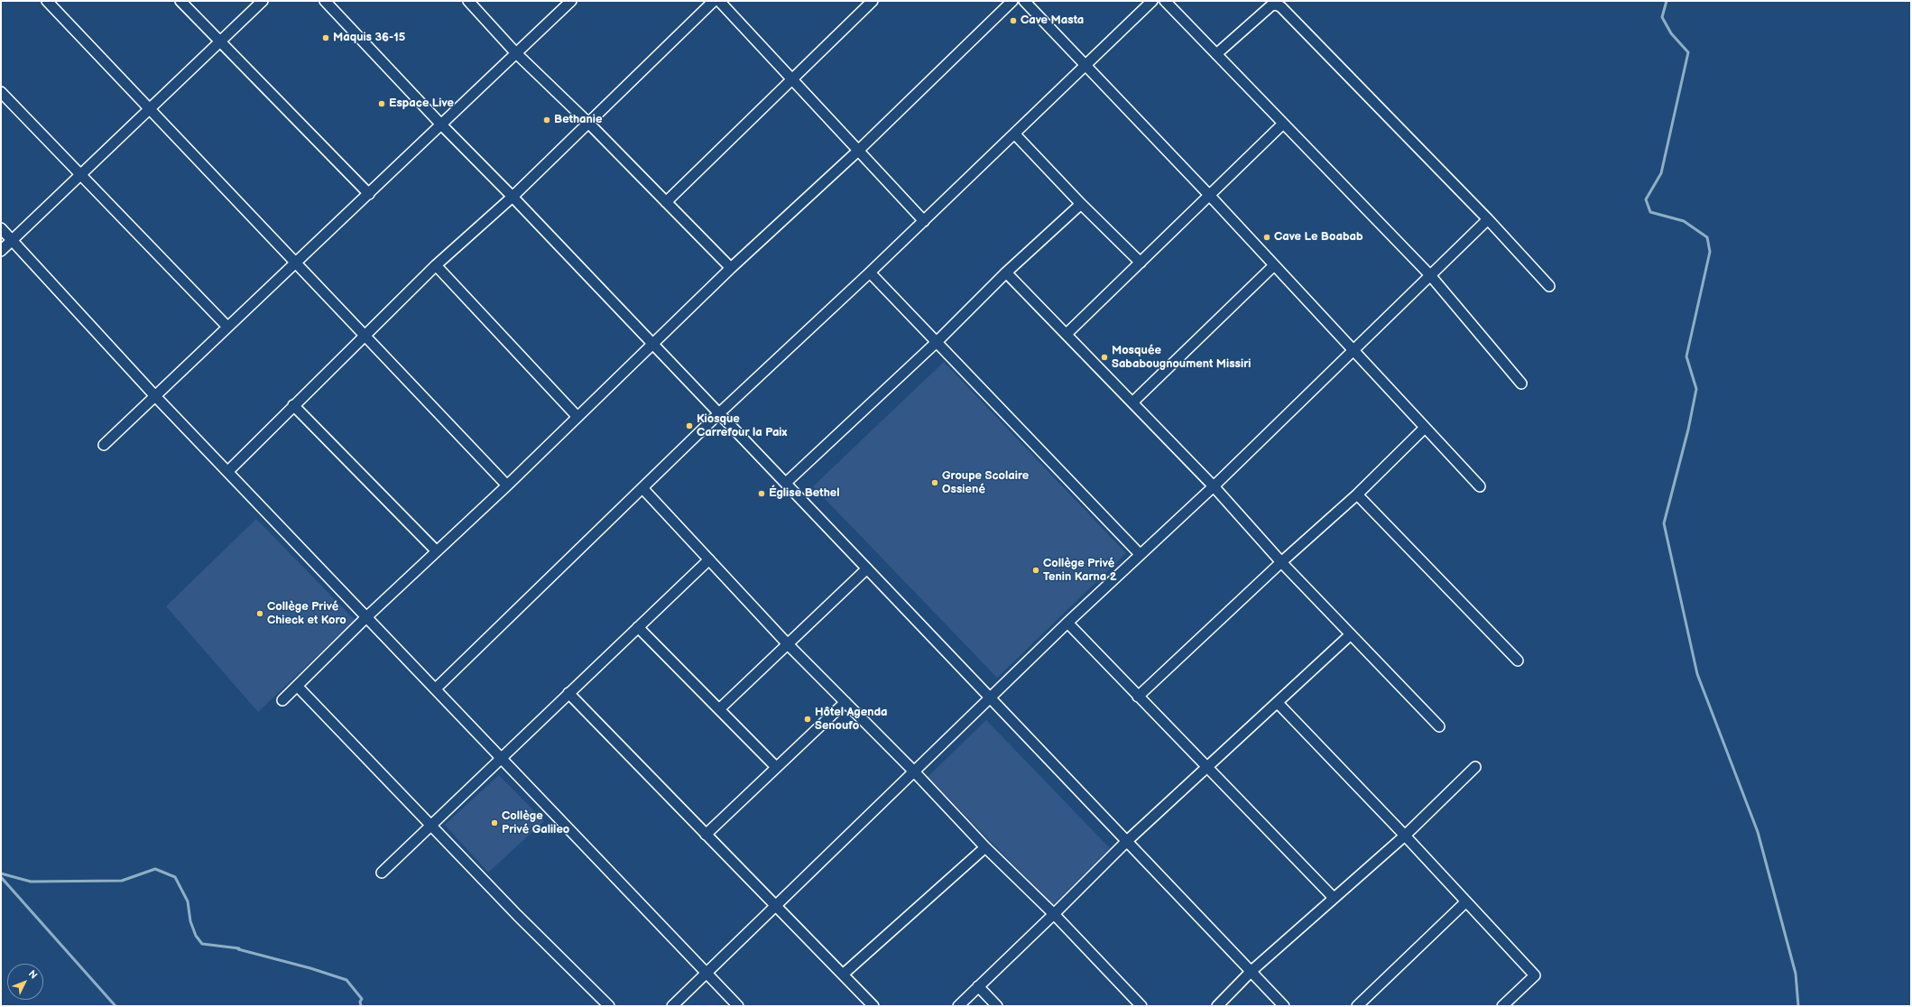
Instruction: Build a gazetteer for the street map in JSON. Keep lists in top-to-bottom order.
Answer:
{
  "places": [
    "Cave Masta",
    "Maquis 36-15",
    "Espace Live",
    "Bethanie",
    "Cave Le Boabab",
    "Mosquée Sababougnoument Missiri",
    "Kiosque Carrefour la Paix",
    "Groupe Scolaire Ossiené",
    "Église Bethel",
    "Collège Privé Tenin Karna 2",
    "Collège Privé Chieck et Koro",
    "Hôtel Agenda Senoufo",
    "Collège Privé Galileo"
  ],
  "north": "top right"
}
